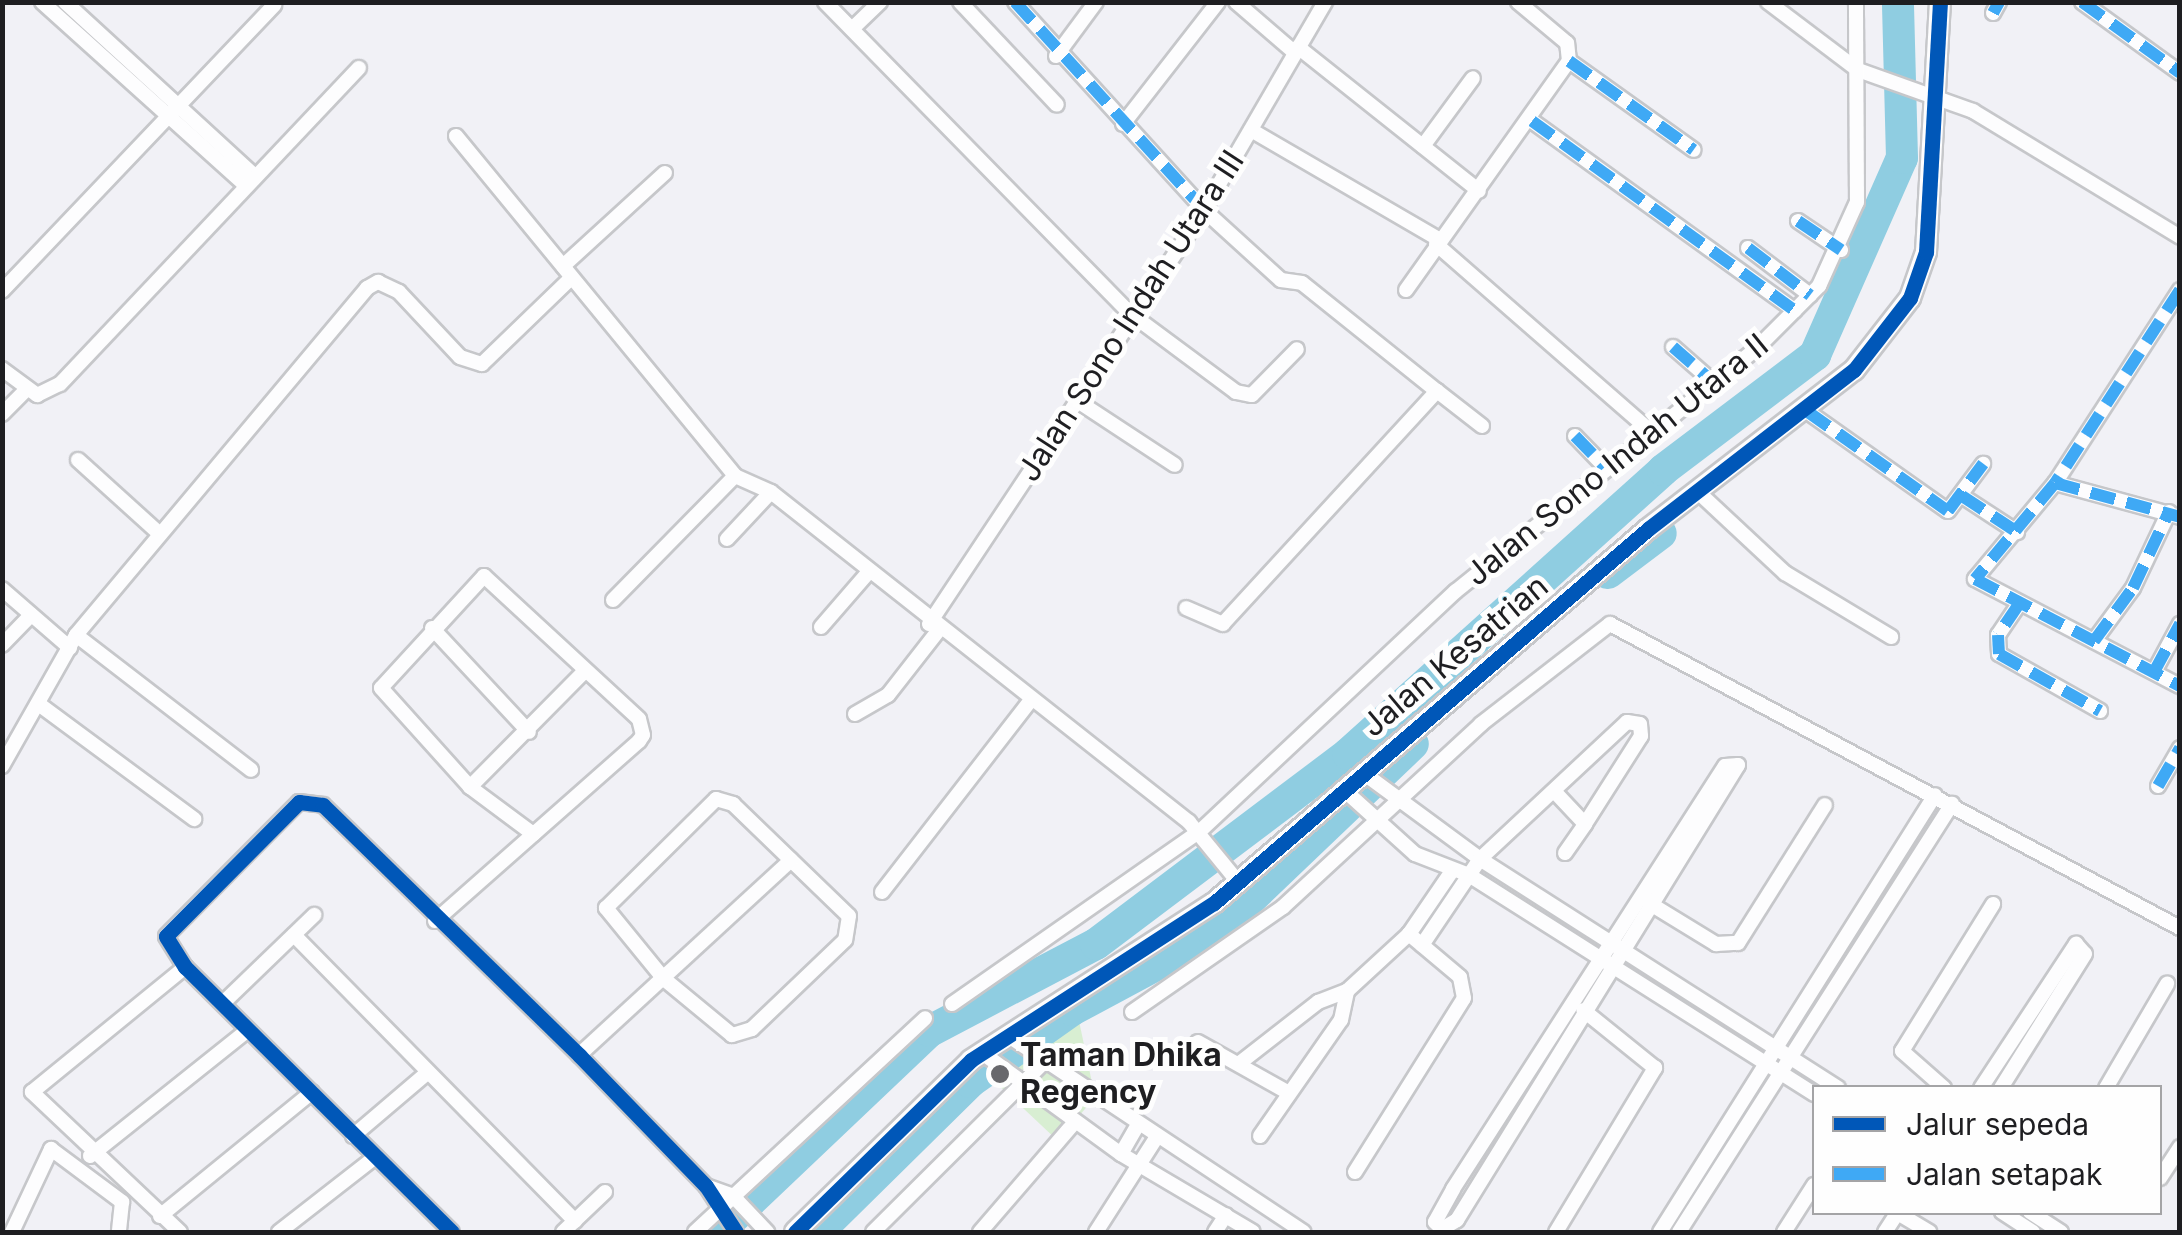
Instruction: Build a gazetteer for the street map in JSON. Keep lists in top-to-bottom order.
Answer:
{
  "streets": {
    "street": ["Jalan Sono Indah Utara III", "Jalan Sono Indah Utara II", "Jalan Kesatrian"]
  },
  "places": ["Taman Dhika Regency"],
  "legend": ["Jalur sepeda", "Jalan setapak"]
}
